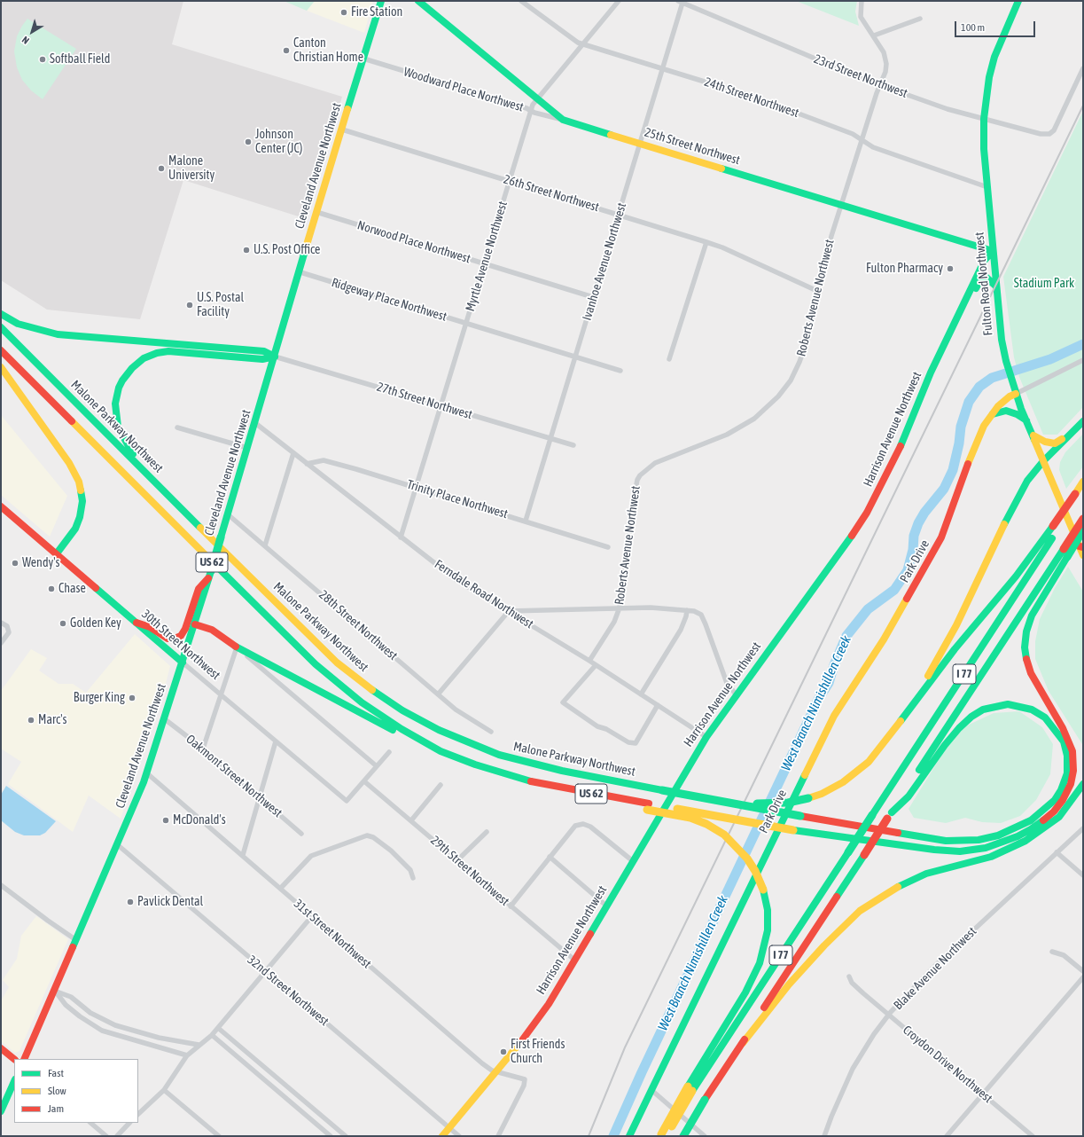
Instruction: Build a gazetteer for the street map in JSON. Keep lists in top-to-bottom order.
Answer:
{
  "streets": {
    "main road": [
      "25th Street Northwest",
      "Cleveland Avenue Northwest",
      "Fulton Road Northwest",
      "Malone Parkway Northwest",
      "Harrison Avenue Northwest",
      "Park Drive",
      "US 62",
      "30th Street Northwest",
      "I 77"
    ],
    "street": [
      "23rd Street Northwest",
      "Woodward Place Northwest",
      "24th Street Northwest",
      "26th Street Northwest",
      "Norwood Place Northwest",
      "Myrtle Avenue Northwest",
      "Ivanhoe Avenue Northwest",
      "Roberts Avenue Northwest",
      "Ridgeway Place Northwest",
      "27th Street Northwest",
      "Trinity Place Northwest",
      "Ferndale Road Northwest",
      "28th Street Northwest",
      "Oakmont Street Northwest",
      "29th Street Northwest",
      "31st Street Northwest",
      "Blake Avenue Northwest",
      "32nd Street Northwest",
      "Croydon Drive Northwest"
    ]
  },
  "crossings": [
    ["23rd Street Northwest", "Ivanhoe Avenue Northwest"],
    ["23rd Street Northwest", "Fulton Road Northwest"],
    ["23rd Street Northwest", "Roberts Avenue Northwest"],
    ["Woodward Place Northwest", "25th Street Northwest"],
    ["Woodward Place Northwest", "Cleveland Avenue Northwest"],
    ["Woodward Place Northwest", "Myrtle Avenue Northwest"],
    ["24th Street Northwest", "Myrtle Avenue Northwest"],
    ["24th Street Northwest", "Ivanhoe Avenue Northwest"],
    ["24th Street Northwest", "Fulton Road Northwest"],
    ["24th Street Northwest", "Roberts Avenue Northwest"],
    ["25th Street Northwest", "Myrtle Avenue Northwest"],
    ["25th Street Northwest", "Ivanhoe Avenue Northwest"],
    ["25th Street Northwest", "Fulton Road Northwest"],
    ["25th Street Northwest", "Roberts Avenue Northwest"],
    ["25th Street Northwest", "Harrison Avenue Northwest"],
    ["Cleveland Avenue Northwest", "26th Street Northwest"],
    ["Cleveland Avenue Northwest", "Norwood Place Northwest"],
    ["Cleveland Avenue Northwest", "Ridgeway Place Northwest"],
    ["Cleveland Avenue Northwest", "27th Street Northwest"],
    ["Cleveland Avenue Northwest", "Ferndale Road Northwest"],
    ["Cleveland Avenue Northwest", "28th Street Northwest"],
    ["Cleveland Avenue Northwest", "30th Street Northwest"],
    ["Cleveland Avenue Northwest", "Oakmont Street Northwest"],
    ["Cleveland Avenue Northwest", "31st Street Northwest"],
    ["Cleveland Avenue Northwest", "32nd Street Northwest"],
    ["26th Street Northwest", "Myrtle Avenue Northwest"],
    ["26th Street Northwest", "Ivanhoe Avenue Northwest"],
    ["26th Street Northwest", "Roberts Avenue Northwest"],
    ["Norwood Place Northwest", "Myrtle Avenue Northwest"],
    ["Norwood Place Northwest", "Ivanhoe Avenue Northwest"],
    ["Myrtle Avenue Northwest", "Ridgeway Place Northwest"],
    ["Myrtle Avenue Northwest", "27th Street Northwest"],
    ["Myrtle Avenue Northwest", "Trinity Place Northwest"],
    ["Myrtle Avenue Northwest", "Ferndale Road Northwest"],
    ["Ivanhoe Avenue Northwest", "Ridgeway Place Northwest"],
    ["Ivanhoe Avenue Northwest", "27th Street Northwest"],
    ["Ivanhoe Avenue Northwest", "Trinity Place Northwest"],
    ["Fulton Road Northwest", "Harrison Avenue Northwest"],
    ["Fulton Road Northwest", "Park Drive"],
    ["Roberts Avenue Northwest", "Ferndale Road Northwest"],
    ["Harrison Avenue Northwest", "Ferndale Road Northwest"],
    ["Harrison Avenue Northwest", "29th Street Northwest"],
    ["Harrison Avenue Northwest", "31st Street Northwest"],
    ["Harrison Avenue Northwest", "32nd Street Northwest"],
    ["Trinity Place Northwest", "Ferndale Road Northwest"],
    ["30th Street Northwest", "29th Street Northwest"],
    ["Blake Avenue Northwest", "Croydon Drive Northwest"]
  ],
  "water": ["West Branch Nimishillen Creek"],
  "parks": ["Stadium Park"],
  "places": [
    "Fire Station",
    "Canton Christian Home",
    "Softball Field",
    "Johnson Center (JC)",
    "Malone University",
    "U.S. Post Office",
    "Fulton Pharmacy",
    "U.S. Postal Facility",
    "Wendy's",
    "Chase",
    "Golden Key",
    "Burger King",
    "Marc's",
    "McDonald's",
    "Pavlick Dental",
    "First Friends Church"
  ],
  "legend": ["Fast", "Slow", "Jam"],
  "scale_bar": "100 m",
  "north": "bottom left"
}
